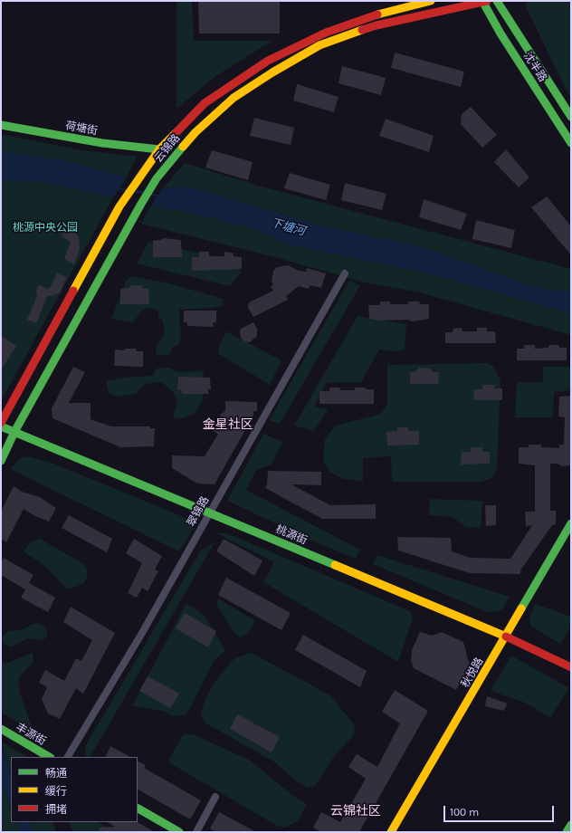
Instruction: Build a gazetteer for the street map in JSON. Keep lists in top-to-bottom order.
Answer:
{
  "streets": {
    "main road": [
      "沈半路",
      "荷塘街",
      "云锦路",
      "桃源街",
      "秋悦路",
      "丰源街"
    ],
    "street": ["翠锦路"]
  },
  "crossings": [
    ["沈半路", "云锦路"],
    ["荷塘街", "云锦路"],
    ["云锦路", "桃源街"],
    ["翠锦路", "桃源街"],
    ["桃源街", "秋悦路"]
  ],
  "districts": ["金星社区", "云锦社区"],
  "water": ["下塘河"],
  "parks": ["桃源中央公园"],
  "legend": ["畅通", "缓行", "拥堵"],
  "scale_bar": "100 m"
}
